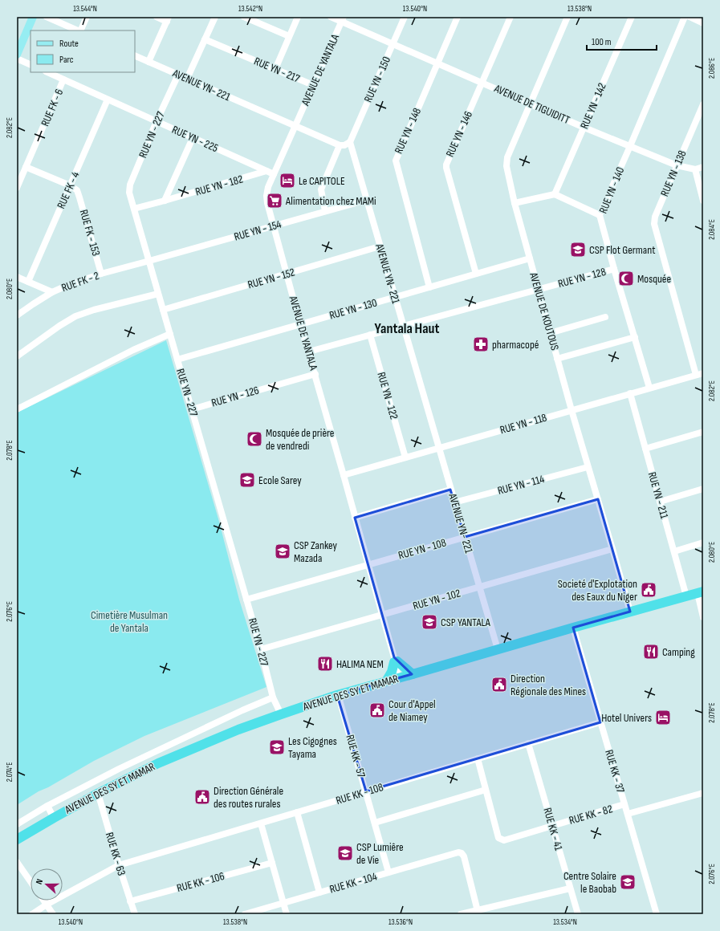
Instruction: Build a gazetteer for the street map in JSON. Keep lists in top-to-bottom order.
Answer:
{
  "streets": {
    "highway": ["AVENUE DES SY ET MAMAR"],
    "street": [
      "RUE YN - 217",
      "AVENUE DE YANTALA",
      "RUE YN - 150",
      "AVENUE YN- 221",
      "AVENUE DE TIGUIDITT",
      "RUE YN - 142",
      "RUE FK - 6",
      "RUE YN - 148",
      "RUE YN - 146",
      "RUE YN - 227",
      "RUE YN - 225",
      "RUE YN - 138",
      "RUE YN - 182",
      "RUE FK - 4",
      "RUE YN - 140",
      "RUE YN - 154",
      "RUE FK - 153",
      "RUE YN - 128",
      "RUE YN - 152",
      "RUE FK - 2",
      "RUE YN - 130",
      "AVENUE DE KOUTOUS",
      "RUE YN - 122",
      "RUE YN - 126",
      "RUE YN - 118",
      "RUE YN - 114",
      "RUE YN - 211",
      "RUE YN - 108",
      "RUE YN - 102",
      "RUE KK - 57",
      "RUE KK - 37",
      "RUE KK - 108",
      "RUE KK - 82",
      "RUE KK - 41",
      "RUE KK - 63",
      "RUE KK - 106",
      "RUE KK - 104"
    ]
  },
  "crossings": [
    ["RUE YN - 217", "AVENUE DE YANTALA"],
    ["AVENUE DE YANTALA", "AVENUE YN- 221"],
    ["AVENUE DE YANTALA", "AVENUE DE TIGUIDITT"],
    ["AVENUE DE YANTALA", "RUE YN - 225"],
    ["AVENUE DE YANTALA", "RUE YN - 154"],
    ["AVENUE DE YANTALA", "RUE YN - 128"],
    ["AVENUE DE YANTALA", "RUE YN - 152"],
    ["AVENUE DE YANTALA", "RUE YN - 130"],
    ["AVENUE DE YANTALA", "RUE YN - 126"],
    ["AVENUE DE YANTALA", "RUE YN - 118"],
    ["AVENUE DE YANTALA", "RUE YN - 108"],
    ["AVENUE DE YANTALA", "RUE YN - 102"],
    ["AVENUE DE YANTALA", "AVENUE DES SY ET MAMAR"],
    ["RUE YN - 150", "AVENUE YN- 221"],
    ["RUE YN - 150", "AVENUE DE TIGUIDITT"],
    ["AVENUE YN- 221", "RUE YN - 227"],
    ["AVENUE YN- 221", "RUE YN - 154"],
    ["AVENUE YN- 221", "RUE YN - 128"],
    ["AVENUE YN- 221", "RUE YN - 152"],
    ["AVENUE YN- 221", "RUE YN - 130"],
    ["AVENUE YN- 221", "RUE YN - 118"],
    ["AVENUE YN- 221", "RUE YN - 114"],
    ["AVENUE YN- 221", "RUE YN - 108"],
    ["AVENUE YN- 221", "RUE YN - 102"],
    ["AVENUE YN- 221", "AVENUE DES SY ET MAMAR"],
    ["AVENUE DE TIGUIDITT", "RUE YN - 142"],
    ["AVENUE DE TIGUIDITT", "RUE YN - 148"],
    ["AVENUE DE TIGUIDITT", "RUE YN - 146"],
    ["AVENUE DE TIGUIDITT", "RUE YN - 138"],
    ["AVENUE DE TIGUIDITT", "RUE YN - 140"],
    ["AVENUE DE TIGUIDITT", "AVENUE DE KOUTOUS"],
    ["RUE FK - 6", "RUE YN - 225"],
    ["RUE FK - 6", "RUE FK - 153"],
    ["RUE YN - 148", "RUE YN - 130"],
    ["RUE YN - 146", "RUE YN - 130"],
    ["RUE YN - 227", "RUE YN - 225"],
    ["RUE YN - 227", "RUE YN - 182"],
    ["RUE YN - 227", "RUE YN - 154"],
    ["RUE YN - 227", "RUE YN - 152"],
    ["RUE YN - 227", "RUE FK - 2"],
    ["RUE YN - 227", "RUE YN - 130"],
    ["RUE YN - 227", "RUE YN - 126"],
    ["RUE YN - 227", "RUE YN - 108"],
    ["RUE YN - 227", "RUE YN - 102"],
    ["RUE YN - 227", "AVENUE DES SY ET MAMAR"],
    ["RUE YN - 225", "RUE YN - 182"],
    ["RUE YN - 225", "RUE FK - 4"],
    ["RUE YN - 138", "RUE YN - 118"],
    ["RUE FK - 4", "RUE FK - 153"],
    ["RUE YN - 140", "RUE YN - 128"],
    ["RUE YN - 140", "RUE YN - 118"],
    ["RUE YN - 154", "RUE FK - 2"],
    ["RUE FK - 153", "RUE FK - 2"],
    ["RUE YN - 128", "AVENUE DE KOUTOUS"],
    ["RUE YN - 128", "RUE YN - 122"],
    ["RUE YN - 130", "AVENUE DE KOUTOUS"],
    ["AVENUE DE KOUTOUS", "RUE YN - 118"],
    ["AVENUE DE KOUTOUS", "RUE YN - 114"],
    ["AVENUE DE KOUTOUS", "RUE YN - 108"],
    ["AVENUE DE KOUTOUS", "RUE YN - 102"],
    ["AVENUE DE KOUTOUS", "AVENUE DES SY ET MAMAR"],
    ["RUE YN - 122", "RUE YN - 118"],
    ["RUE YN - 118", "RUE YN - 211"],
    ["RUE YN - 211", "AVENUE DES SY ET MAMAR"],
    ["AVENUE DES SY ET MAMAR", "RUE KK - 57"],
    ["AVENUE DES SY ET MAMAR", "RUE KK - 37"],
    ["AVENUE DES SY ET MAMAR", "RUE KK - 63"],
    ["RUE KK - 57", "RUE KK - 108"],
    ["RUE KK - 57", "RUE KK - 104"],
    ["RUE KK - 37", "RUE KK - 108"],
    ["RUE KK - 37", "RUE KK - 82"],
    ["RUE KK - 108", "RUE KK - 41"],
    ["RUE KK - 108", "RUE KK - 63"],
    ["RUE KK - 82", "RUE KK - 41"],
    ["RUE KK - 63", "RUE KK - 106"]
  ],
  "districts": ["Yantala Haut"],
  "parks": ["Cimetière Musulman de Yantala"],
  "places": {
    "hotel": ["Le CAPITOLE", "Hotel Univers"],
    "supermarket": ["Alimentation chez MAMi"],
    "school or university": [
      "CSP Flot Germant",
      "Ecole Sarey",
      "CSP Zankey Mazada",
      "CSP YANTALA",
      "Les Cigognes Tayama",
      "CSP Lumiêre de Vie",
      "Centre Solaire le Baobab"
    ],
    "mosque": ["Mosquée", "Mosquée de prière de vendredi"],
    "pharmacy": ["pharmacopé"],
    "public building": [
      "Societé d'Explotation des Eaux du Niger",
      "Direction Régionale des Mines",
      "Cour d'Appel de Niamey",
      "Direction Générale des routes rurales"
    ],
    "restaurant": ["Camping", "HALIMA NEM"]
  },
  "legend": ["Route", "Parc"],
  "scale_bar": "100 m",
  "north": "left",
  "coordinates": [
    "13.544°N",
    "13.542°N",
    "13.540°N",
    "13.538°N",
    "2.086°E",
    "2.082°E",
    "2.084°E",
    "2.080°E",
    "2.078°E",
    "2.076°E",
    "2.074°E",
    "13.536°N",
    "13.534°N"
  ]
}
